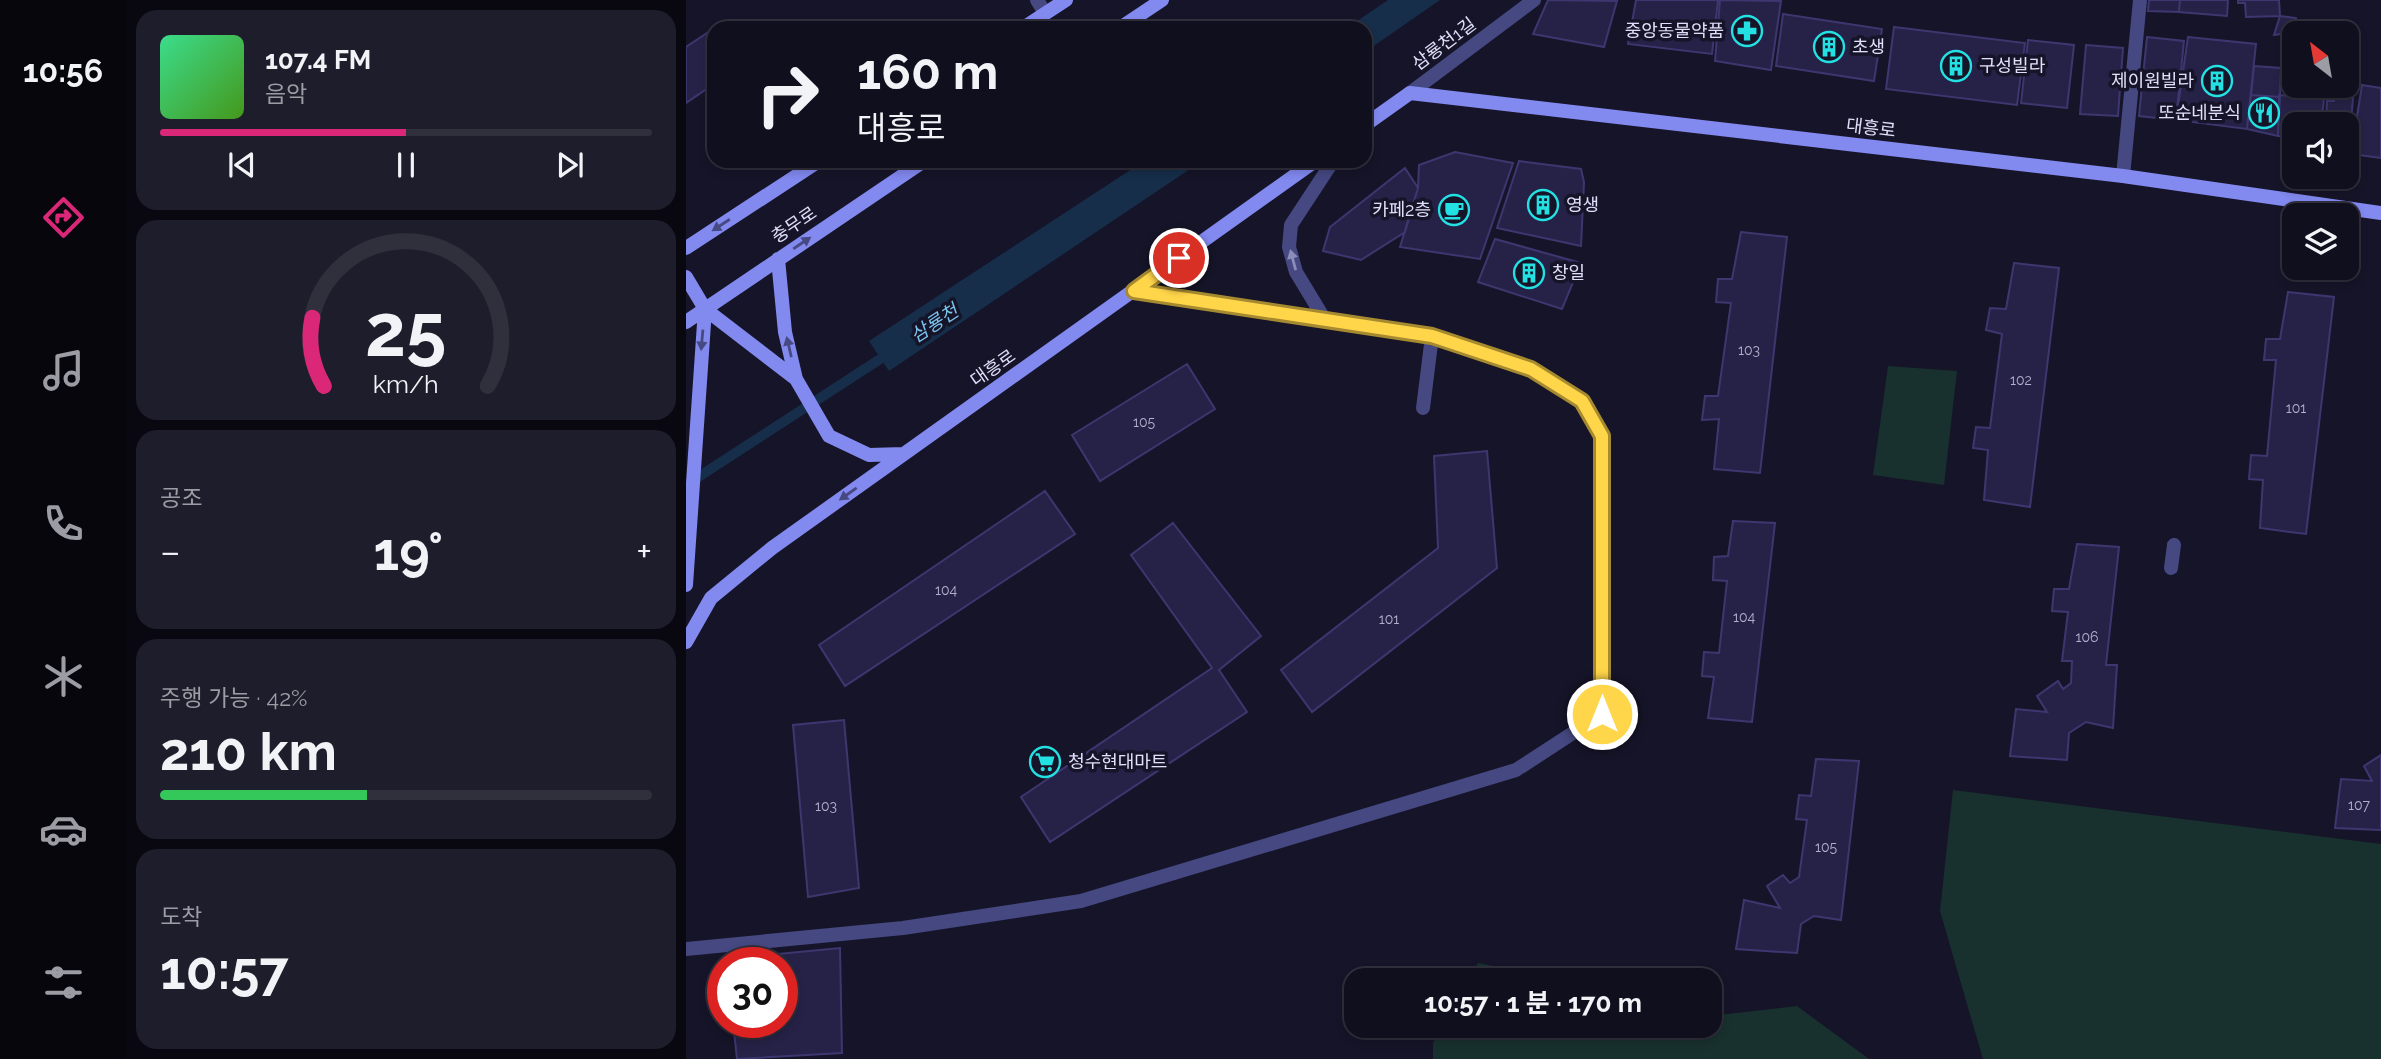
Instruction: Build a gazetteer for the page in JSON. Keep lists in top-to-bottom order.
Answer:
{
  "streets": {
    "street": ["삼룡천1길", "대흥로", "충무로"]
  },
  "crossings": [
    ["삼룡천1길", "대흥로"]
  ],
  "water": ["삼룡천"],
  "places": {
    "pharmacy": ["중앙동물약품"],
    "building": [
      "초생",
      "구성빌라",
      "제이원빌라",
      "영생",
      "창일"
    ],
    "restaurant": ["또순네분식"],
    "cafe": ["카페2층"],
    "supermarket": ["청수현대마트"]
  },
  "house_numbers": [
    "103",
    "102",
    "101",
    "105",
    "104",
    "104",
    "101",
    "106",
    "107",
    "103",
    "105"
  ],
  "north": "top left",
  "page": {
    "tabs": "10:56",
    "turn": ["160 m", "대흥로"],
    "song": ["107.4 FM", "음악"],
    "tile": [
      "공조",
      ["주행 가능 · 42%", "210 km"],
      ["도착", "10:57"]
    ],
    "heat": ["−", "19°", "+"],
    "limit": "30",
    "trip": "10:57 · 1 분 · 170 m",
    "gauge": ["25", "km/h"]
  }
}
